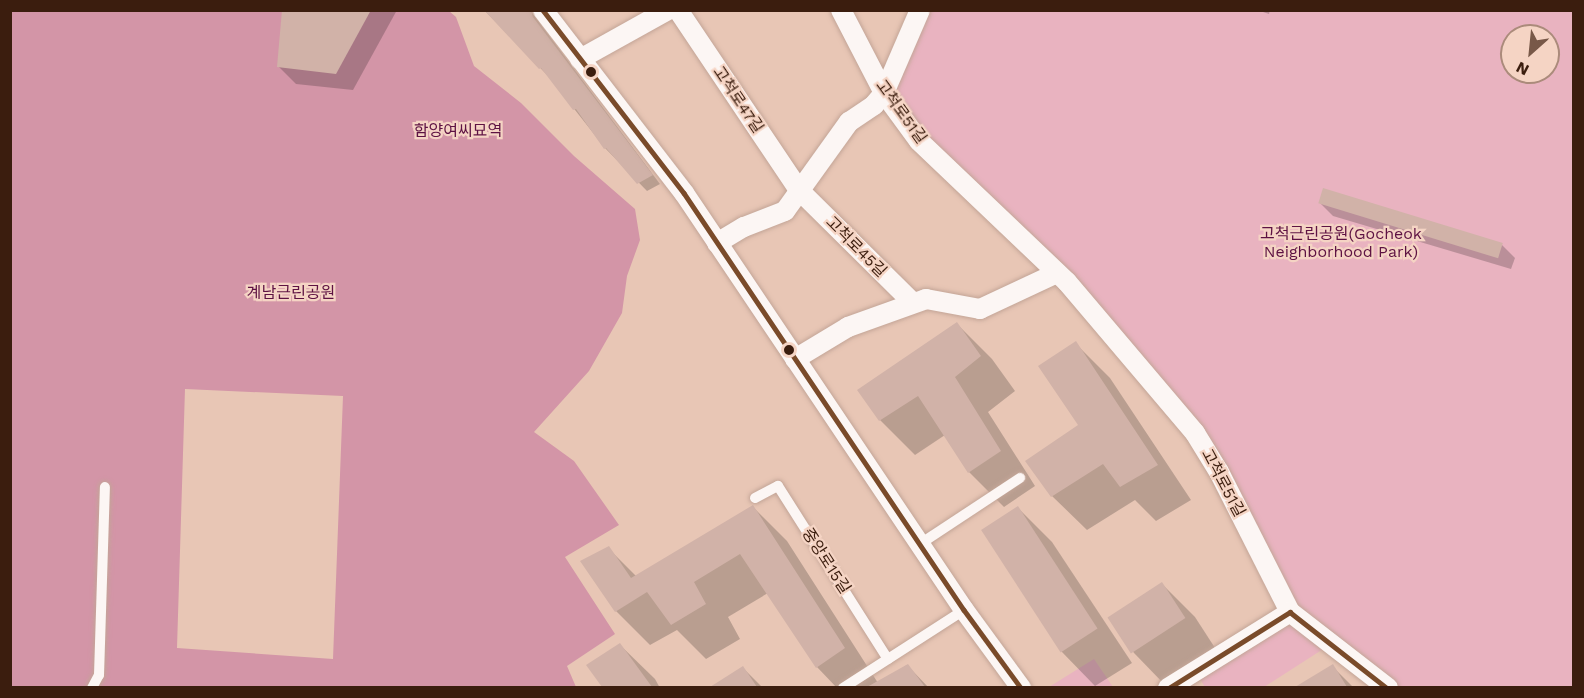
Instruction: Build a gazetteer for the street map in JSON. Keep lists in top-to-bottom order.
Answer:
{
  "streets": {
    "street": ["고척로47길", "고척로51길", "고척로45길"],
    "lane": ["중앙로15길"]
  },
  "crossings": [
    ["고척로47길", "고척로45길"]
  ],
  "parks": ["함양여씨묘역", "고척근린공원(Gocheok Neighborhood Park)", "계남근린공원"],
  "north": "bottom left"
}
